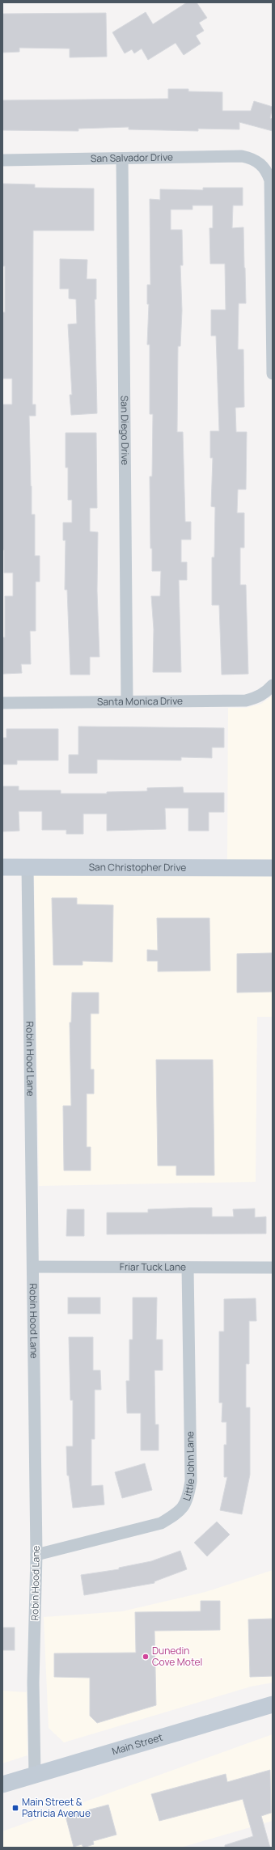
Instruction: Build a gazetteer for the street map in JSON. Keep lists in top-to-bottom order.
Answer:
{
  "streets": {
    "main road": ["San Christopher Drive", "Main Street"],
    "street": [
      "San Salvador Drive",
      "San Diego Drive",
      "Santa Monica Drive",
      "Robin Hood Lane",
      "Friar Tuck Lane",
      "Little John Lane"
    ]
  },
  "crossings": [
    ["San Salvador Drive", "San Diego Drive"],
    ["San Diego Drive", "Santa Monica Drive"],
    ["San Christopher Drive", "Robin Hood Lane"],
    ["Robin Hood Lane", "Friar Tuck Lane"],
    ["Robin Hood Lane", "Little John Lane"],
    ["Robin Hood Lane", "Main Street"],
    ["Friar Tuck Lane", "Little John Lane"]
  ],
  "places": {
    "other": ["Dunedin Cove Motel"],
    "transit": ["Main Street & Patricia Avenue"]
  }
}
